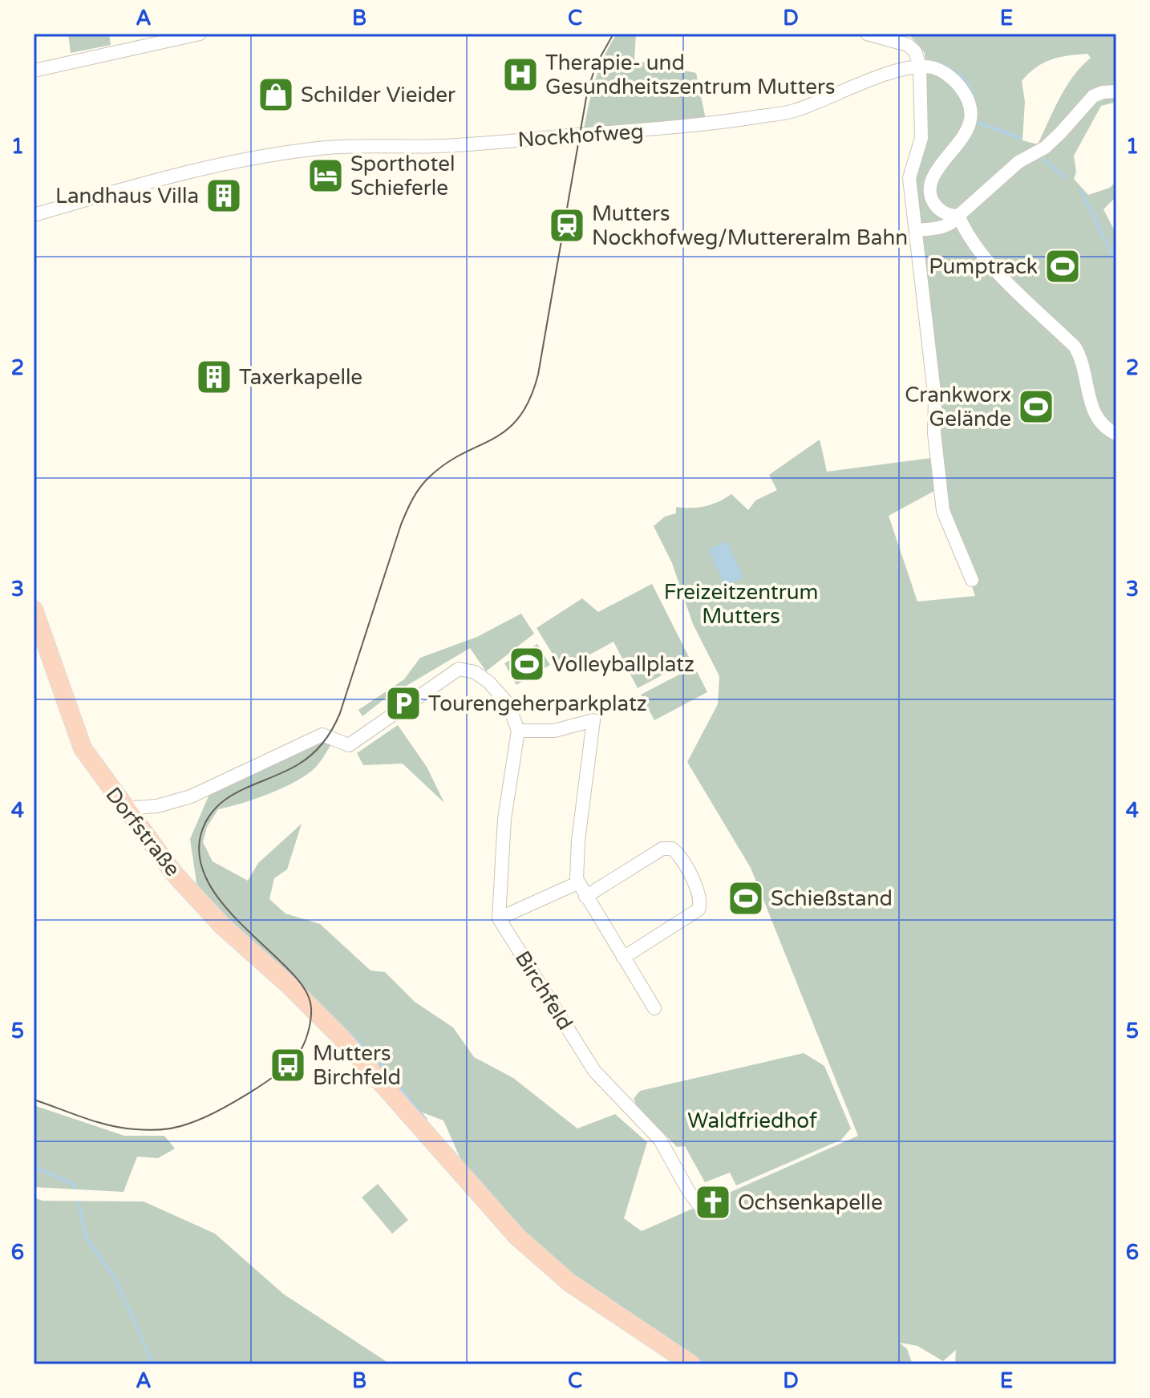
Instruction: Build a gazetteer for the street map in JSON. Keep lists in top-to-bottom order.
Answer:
{
  "streets": {
    "main road": ["Dorfstraße"],
    "street": ["Nockhofweg", "Birchfeld"]
  },
  "parks": ["Freizeitzentrum Mutters", "Waldfriedhof"],
  "places": {
    "hospital": ["Therapie- und Gesundheitszentrum Mutters"],
    "shop": ["Schilder Vieider"],
    "hotel": ["Sporthotel Schieferle"],
    "building": ["Landhaus Villa", "Taxerkapelle"],
    "station": ["Mutters Nockhofweg/Muttereralm Bahn"],
    "sports": [
      "Pumptrack",
      "Crankworx Gelände",
      "Volleyballplatz",
      "Schießstand"
    ],
    "parking": ["Tourengeherparkplatz"],
    "bus stop": ["Mutters Birchfeld"],
    "church": ["Ochsenkapelle"]
  },
  "grid": {
    "columns": [
      "A",
      "B",
      "C",
      "D",
      "E"
    ],
    "rows": [
      "1",
      "2",
      "3",
      "4",
      "5",
      "6"
    ]
  }
}
